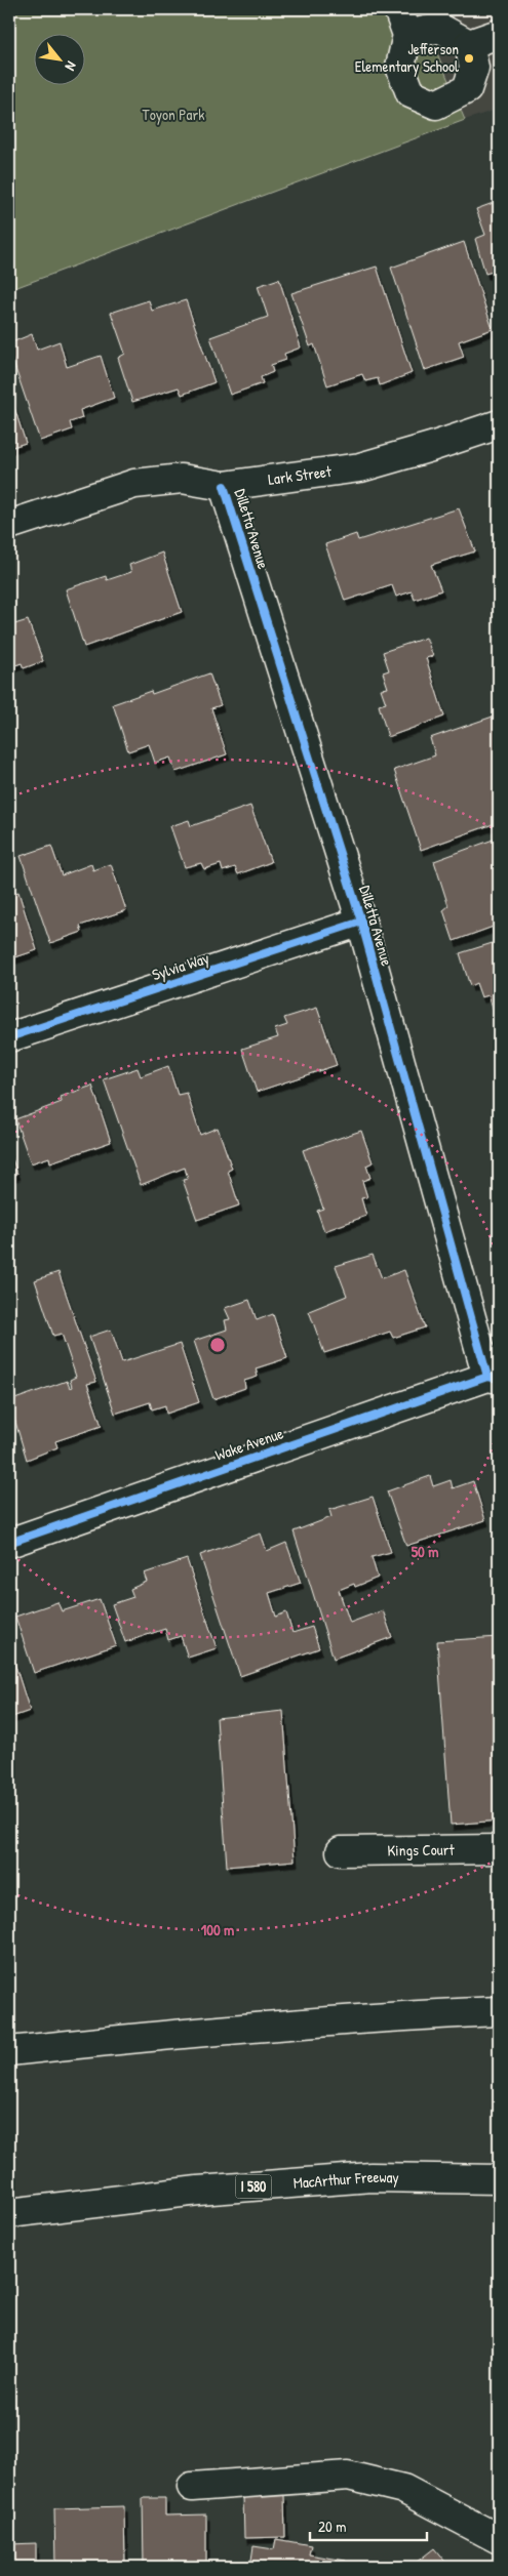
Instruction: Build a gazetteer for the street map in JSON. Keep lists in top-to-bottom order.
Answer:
{
  "streets": {
    "main road": [
      "Lark Street",
      "Dilletta Avenue",
      "Sylvia Way",
      "Wake Avenue",
      "Kings Court",
      "MacArthur Freeway",
      "I 580"
    ]
  },
  "crossings": [
    ["Lark Street", "Dilletta Avenue"],
    ["Dilletta Avenue", "Sylvia Way"],
    ["Dilletta Avenue", "Wake Avenue"]
  ],
  "parks": ["Toyon Park"],
  "places": ["Jefferson Elementary School"],
  "scale_bar": "20 m",
  "north": "bottom right",
  "rings": ["50 m", "100 m"]
}
